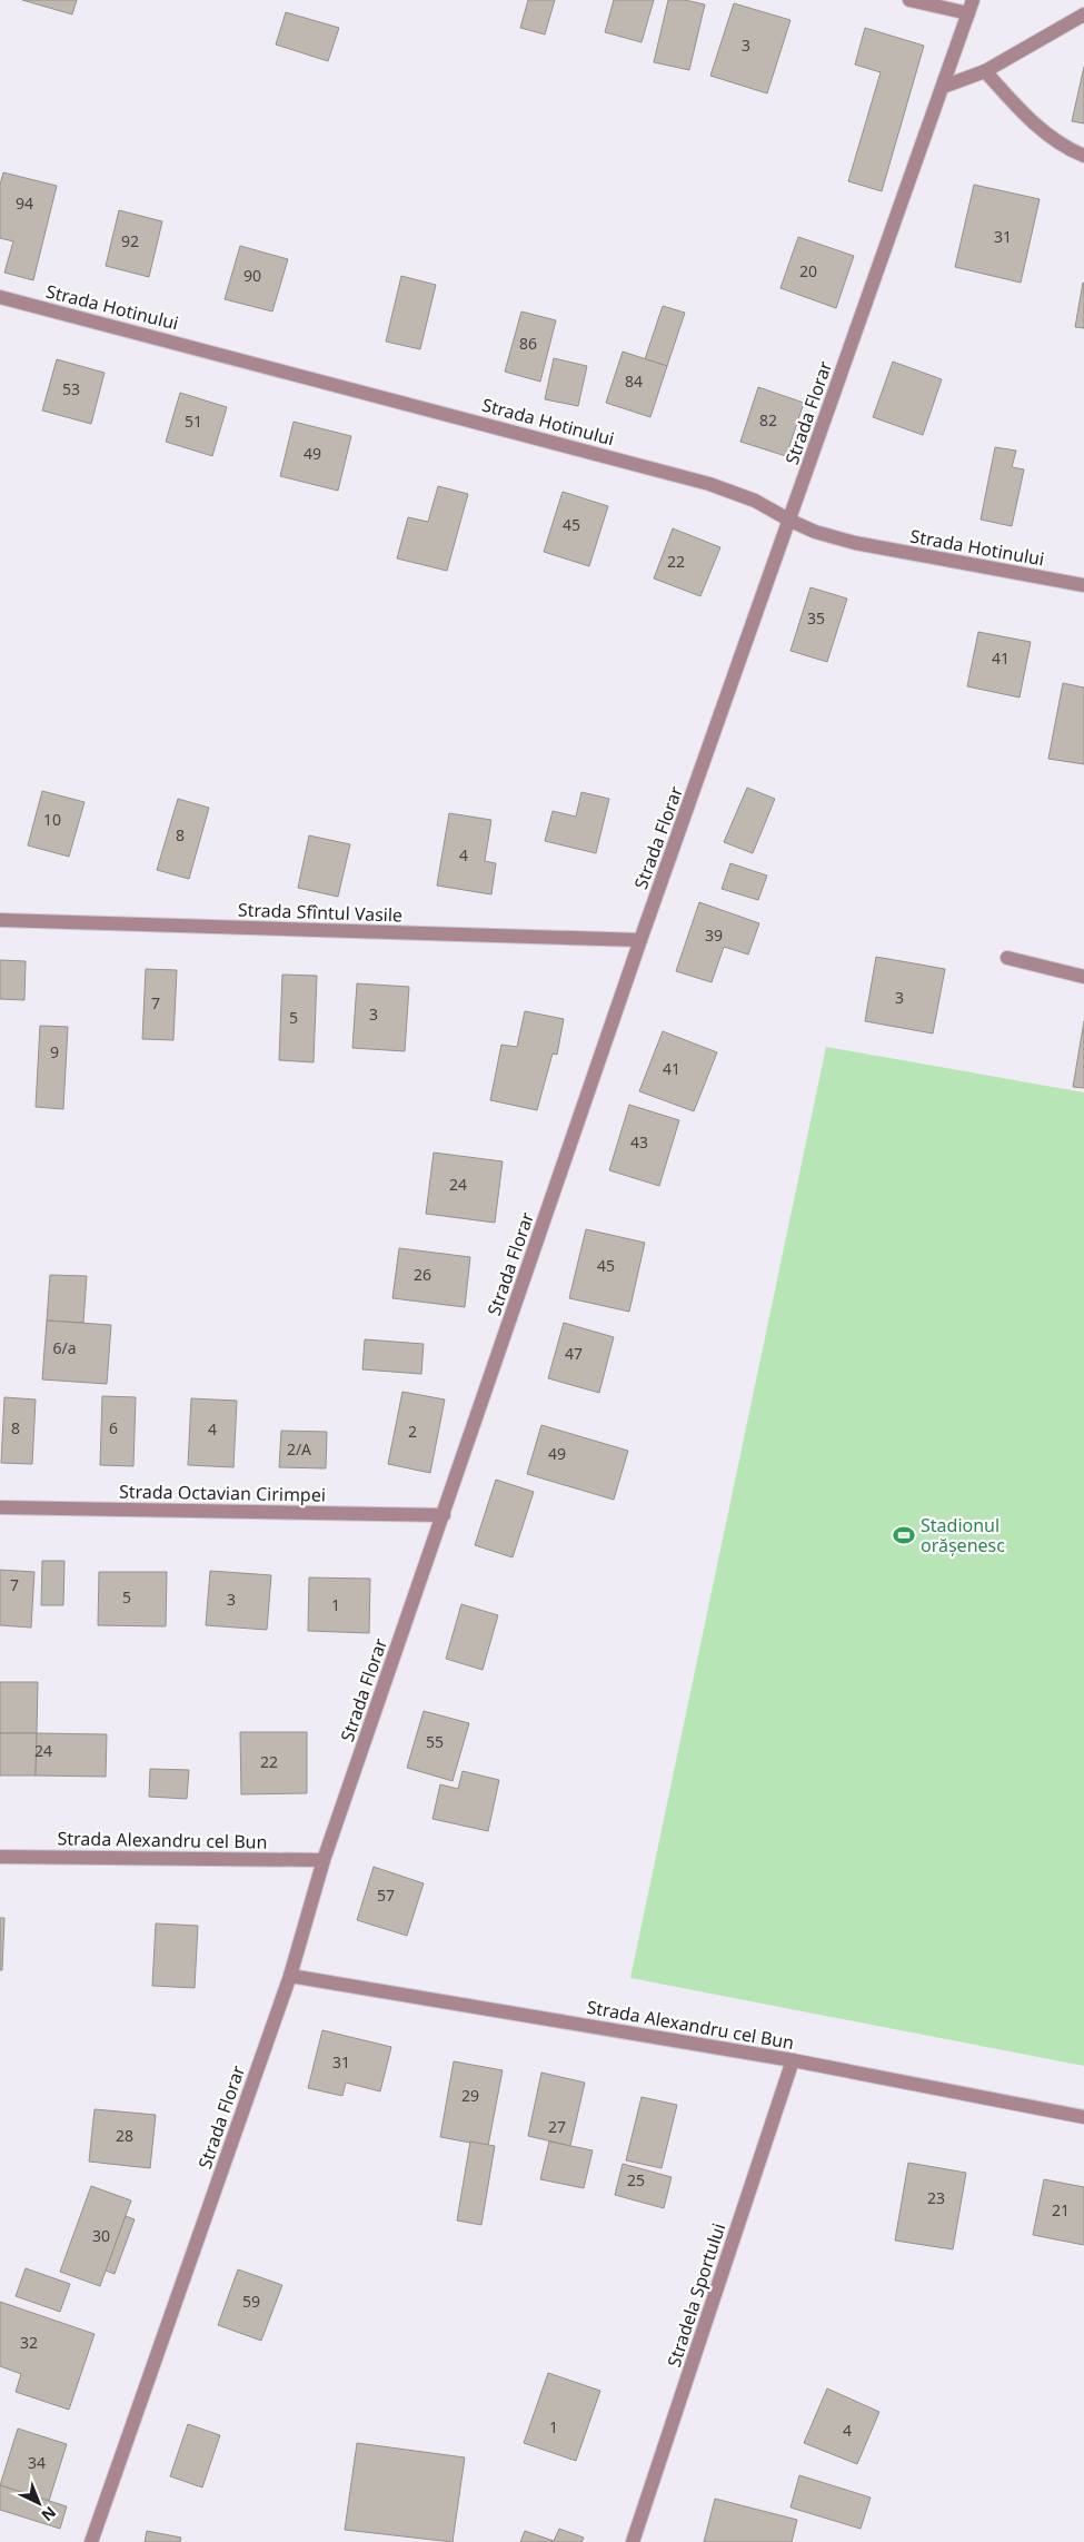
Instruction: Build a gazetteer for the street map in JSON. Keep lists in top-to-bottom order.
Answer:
{
  "streets": {
    "street": [
      "Strada Hotinului",
      "Strada Florar",
      "Strada Sfîntul Vasile",
      "Strada Octavian Cirimpei",
      "Strada Alexandru cel Bun",
      "Stradela Sportului"
    ]
  },
  "crossings": [
    ["Strada Hotinului", "Strada Florar"],
    ["Strada Florar", "Strada Sfîntul Vasile"],
    ["Strada Florar", "Strada Octavian Cirimpei"],
    ["Strada Florar", "Strada Alexandru cel Bun"],
    ["Strada Alexandru cel Bun", "Stradela Sportului"]
  ],
  "places": {
    "sports": ["Stadionul orășenesc"]
  },
  "house_numbers": [
    "3",
    "94",
    "31",
    "92",
    "20",
    "90",
    "86",
    "84",
    "53",
    "82",
    "51",
    "49",
    "45",
    "22",
    "35",
    "41",
    "10",
    "8",
    "4",
    "39",
    "3",
    "7",
    "3",
    "5",
    "9",
    "41",
    "43",
    "24",
    "45",
    "26",
    "6/a",
    "47",
    "8",
    "6",
    "4",
    "2",
    "2/A",
    "49",
    "7",
    "5",
    "3",
    "1",
    "55",
    "24",
    "22",
    "57",
    "31",
    "29",
    "27",
    "28",
    "25",
    "23",
    "21",
    "30",
    "59",
    "32",
    "1",
    "4",
    "34"
  ],
  "north": "bottom right"
}
